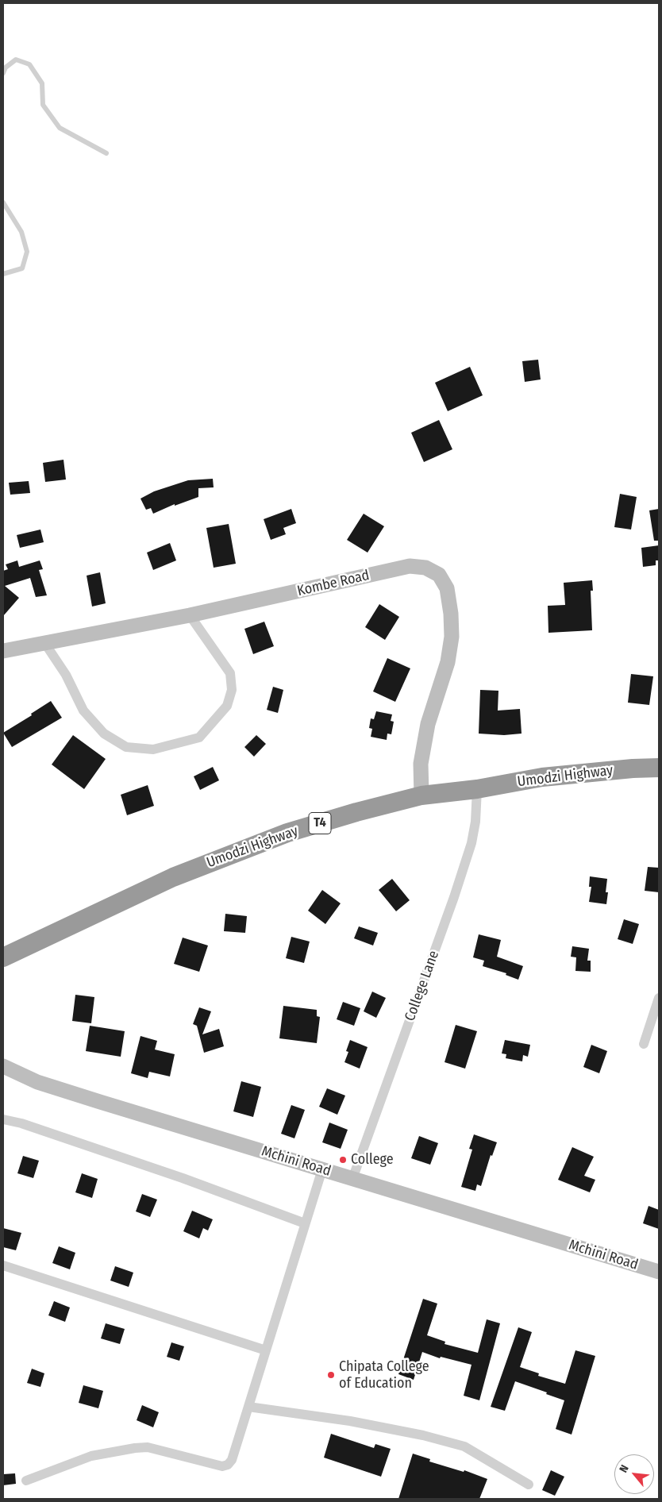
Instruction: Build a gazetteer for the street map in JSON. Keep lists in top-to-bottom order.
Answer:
{
  "streets": {
    "highway": ["Umodzi Highway", "T4"],
    "street": ["Kombe Road", "College Lane", "Mchini Road"]
  },
  "crossings": [
    ["Kombe Road", "Umodzi Highway"],
    ["Umodzi Highway", "College Lane"],
    ["College Lane", "Mchini Road"]
  ],
  "places": ["College", "Chipata College of Education"],
  "north": "top left"
}
